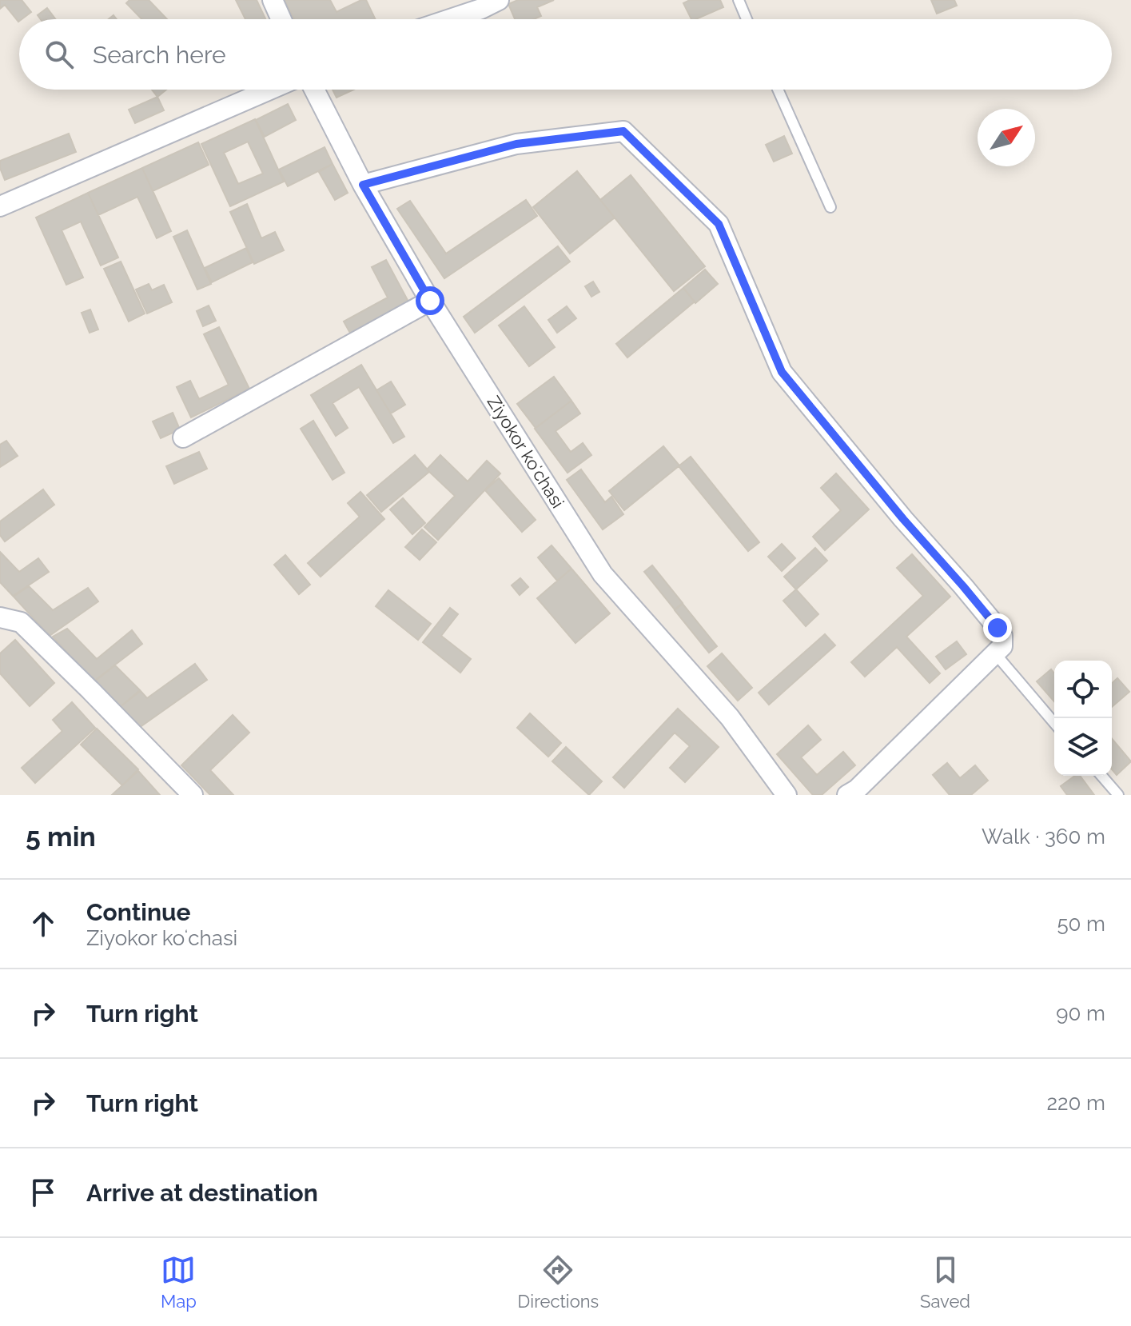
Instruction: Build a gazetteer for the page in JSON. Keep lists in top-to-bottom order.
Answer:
{
  "streets": {
    "street": ["Ziyokor koʻchasi"]
  },
  "north": "top right",
  "page": {
    "search": "Search here",
    "heading": ["5 min", "Walk · 360 m"],
    "list": [
      ["Continue", "Ziyokor koʻchasi", "50 m"],
      ["Turn right", "90 m"],
      ["Turn right", "220 m"],
      "Arrive at destination"
    ],
    "nav": ["Map", "Directions", "Saved"]
  }
}
